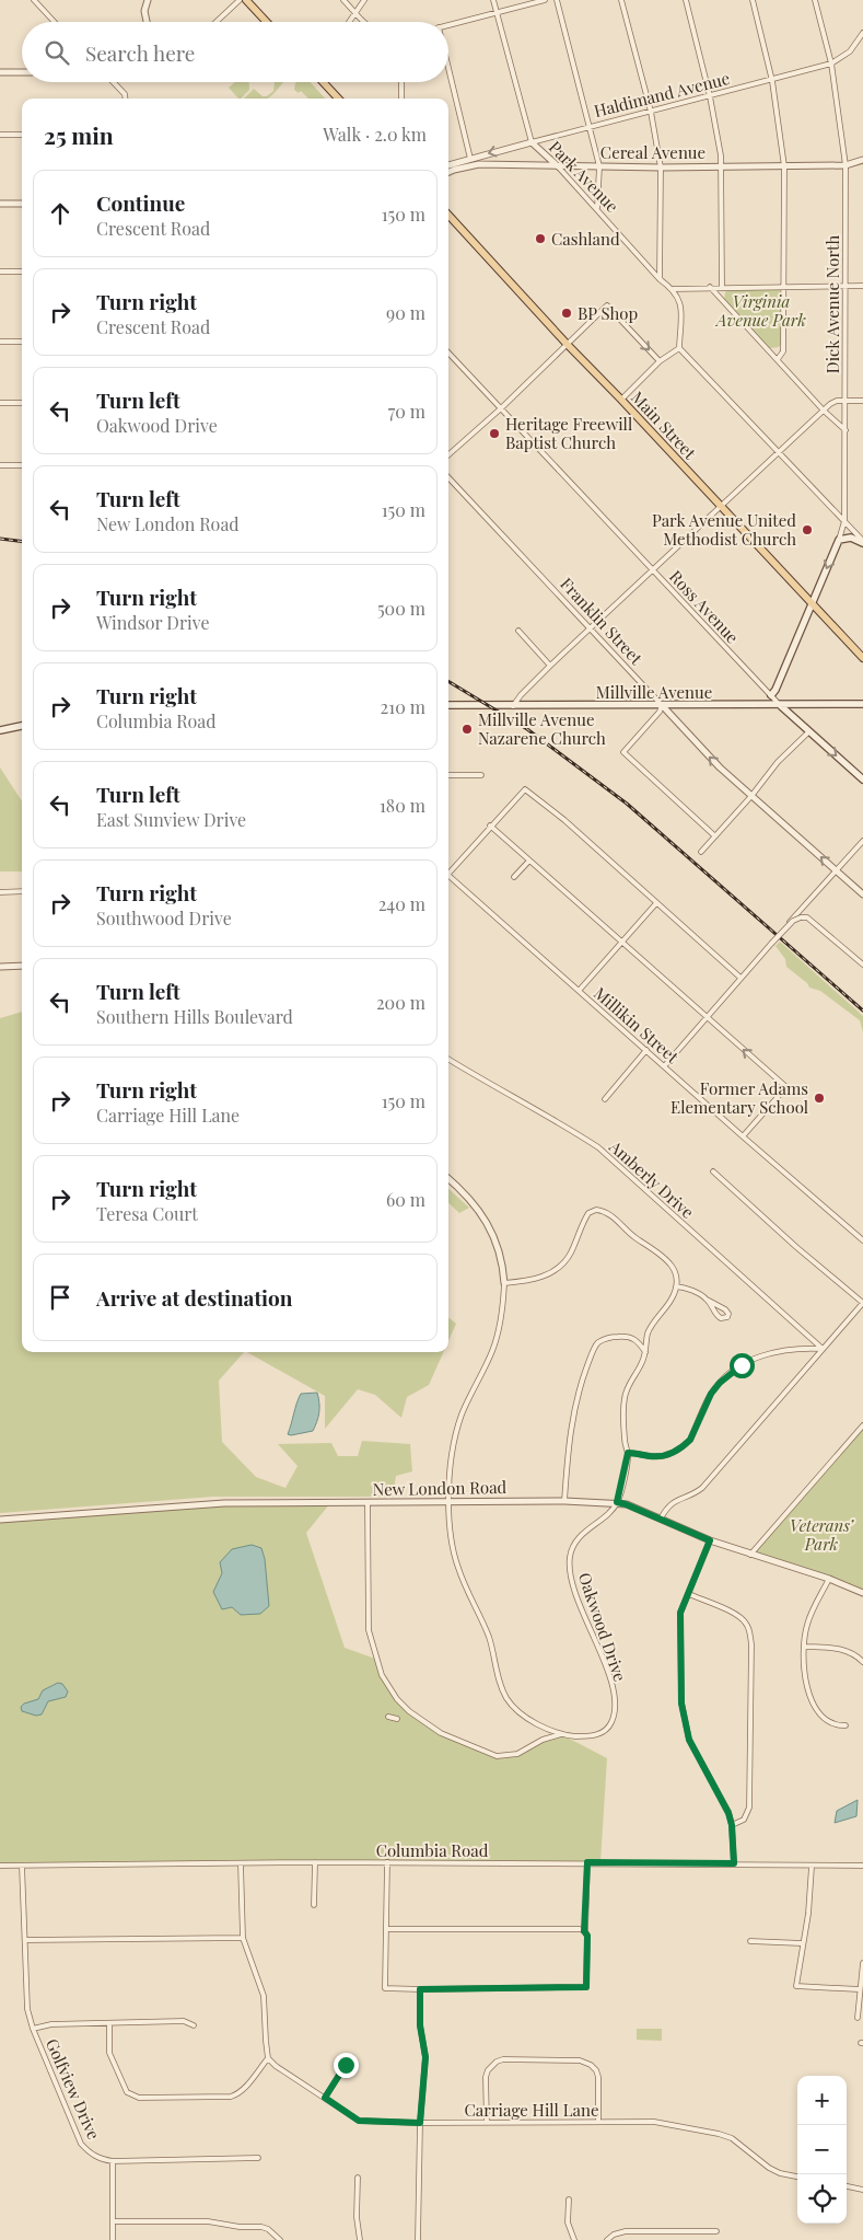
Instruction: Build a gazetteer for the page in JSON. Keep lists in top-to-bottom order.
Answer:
{
  "streets": {
    "main road": [
      "Dick Avenue North",
      "Main Street",
      "Ross Avenue",
      "Millville Avenue"
    ],
    "street": [
      "Haldimand Avenue",
      "Cereal Avenue",
      "Park Avenue",
      "Franklin Street",
      "Millikin Street",
      "Amberly Drive",
      "New London Road",
      "Oakwood Drive",
      "Columbia Road",
      "Golfview Drive",
      "Carriage Hill Lane"
    ]
  },
  "crossings": [
    ["Haldimand Avenue", "Park Avenue"],
    ["Haldimand Avenue", "Dick Avenue North"],
    ["Cereal Avenue", "Park Avenue"],
    ["Cereal Avenue", "Dick Avenue North"],
    ["Dick Avenue North", "Main Street"],
    ["Dick Avenue North", "Ross Avenue"],
    ["Ross Avenue", "Millville Avenue"],
    ["Franklin Street", "Millville Avenue"],
    ["New London Road", "Oakwood Drive"],
    ["Columbia Road", "Golfview Drive"]
  ],
  "one_way": ["Franklin Street"],
  "parks": ["Virginia Avenue Park", "Veterans’ Park"],
  "places": [
    "Cashland",
    "BP Shop",
    "Heritage Freewill Baptist Church",
    "Park Avenue United Methodist Church",
    "Millville Avenue Nazarene Church",
    "Former Adams Elementary School"
  ],
  "page": {
    "search": "Search here",
    "heading": ["25 min", "Walk · 2.0 km"],
    "list": [
      ["Continue", "Crescent Road", "150 m"],
      ["Turn right", "Crescent Road", "90 m"],
      ["Turn left", "Oakwood Drive", "70 m"],
      ["Turn left", "New London Road", "150 m"],
      ["Turn right", "Windsor Drive", "500 m"],
      ["Turn right", "Columbia Road", "210 m"],
      ["Turn left", "East Sunview Drive", "180 m"],
      ["Turn right", "Southwood Drive", "240 m"],
      ["Turn left", "Southern Hills Boulevard", "200 m"],
      ["Turn right", "Carriage Hill Lane", "150 m"],
      ["Turn right", "Teresa Court", "60 m"],
      "Arrive at destination"
    ],
    "map_buttons": ["+", "−"]
  }
}
